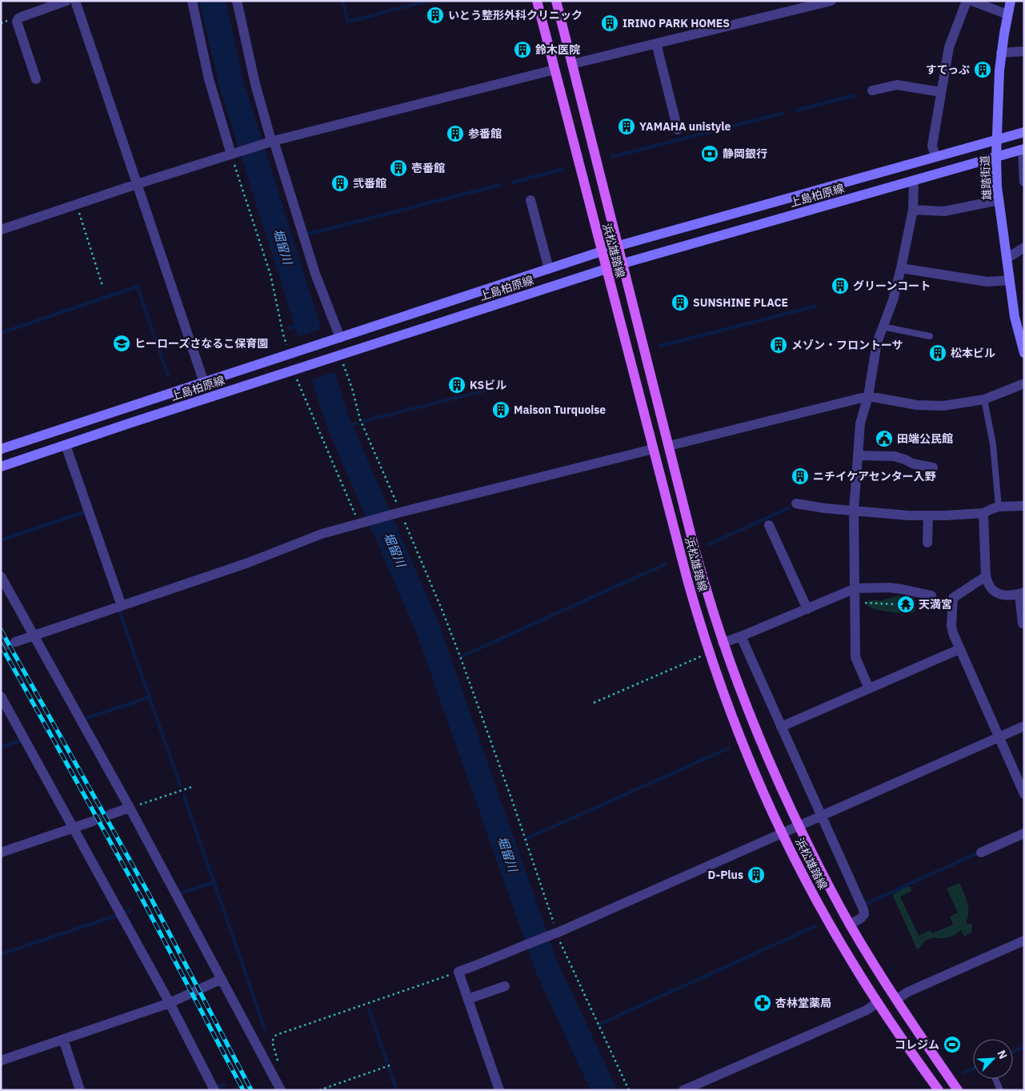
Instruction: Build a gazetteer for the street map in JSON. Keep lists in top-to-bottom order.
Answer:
{
  "streets": {
    "main road": ["浜松雄踏線"],
    "street": ["雄踏街道", "上島柏原線"]
  },
  "crossings": [
    ["雄踏街道", "上島柏原線"],
    ["上島柏原線", "浜松雄踏線"]
  ],
  "water": ["堀留川"],
  "places": {
    "building": [
      "いとう整形外科クリニック",
      "IRINO PARK HOMES",
      "鈴木医院",
      "すてっぷ",
      "YAMAHA unistyle",
      "参番館",
      "壱番館",
      "弐番館",
      "グリーンコート",
      "SUNSHINE PLACE",
      "メゾン・フロントーサ",
      "松本ビル",
      "KSビル",
      "Maison Turquoise",
      "ニチイケアセンター入野",
      "D-Plus"
    ],
    "bank": ["静岡銀行"],
    "school or university": ["ヒーローズさなるこ保育園"],
    "public building": ["田端公民館"],
    "temple": ["天満宮"],
    "pharmacy": ["杏林堂薬局"],
    "sports": ["コレジム"]
  },
  "north": "top right"
}
